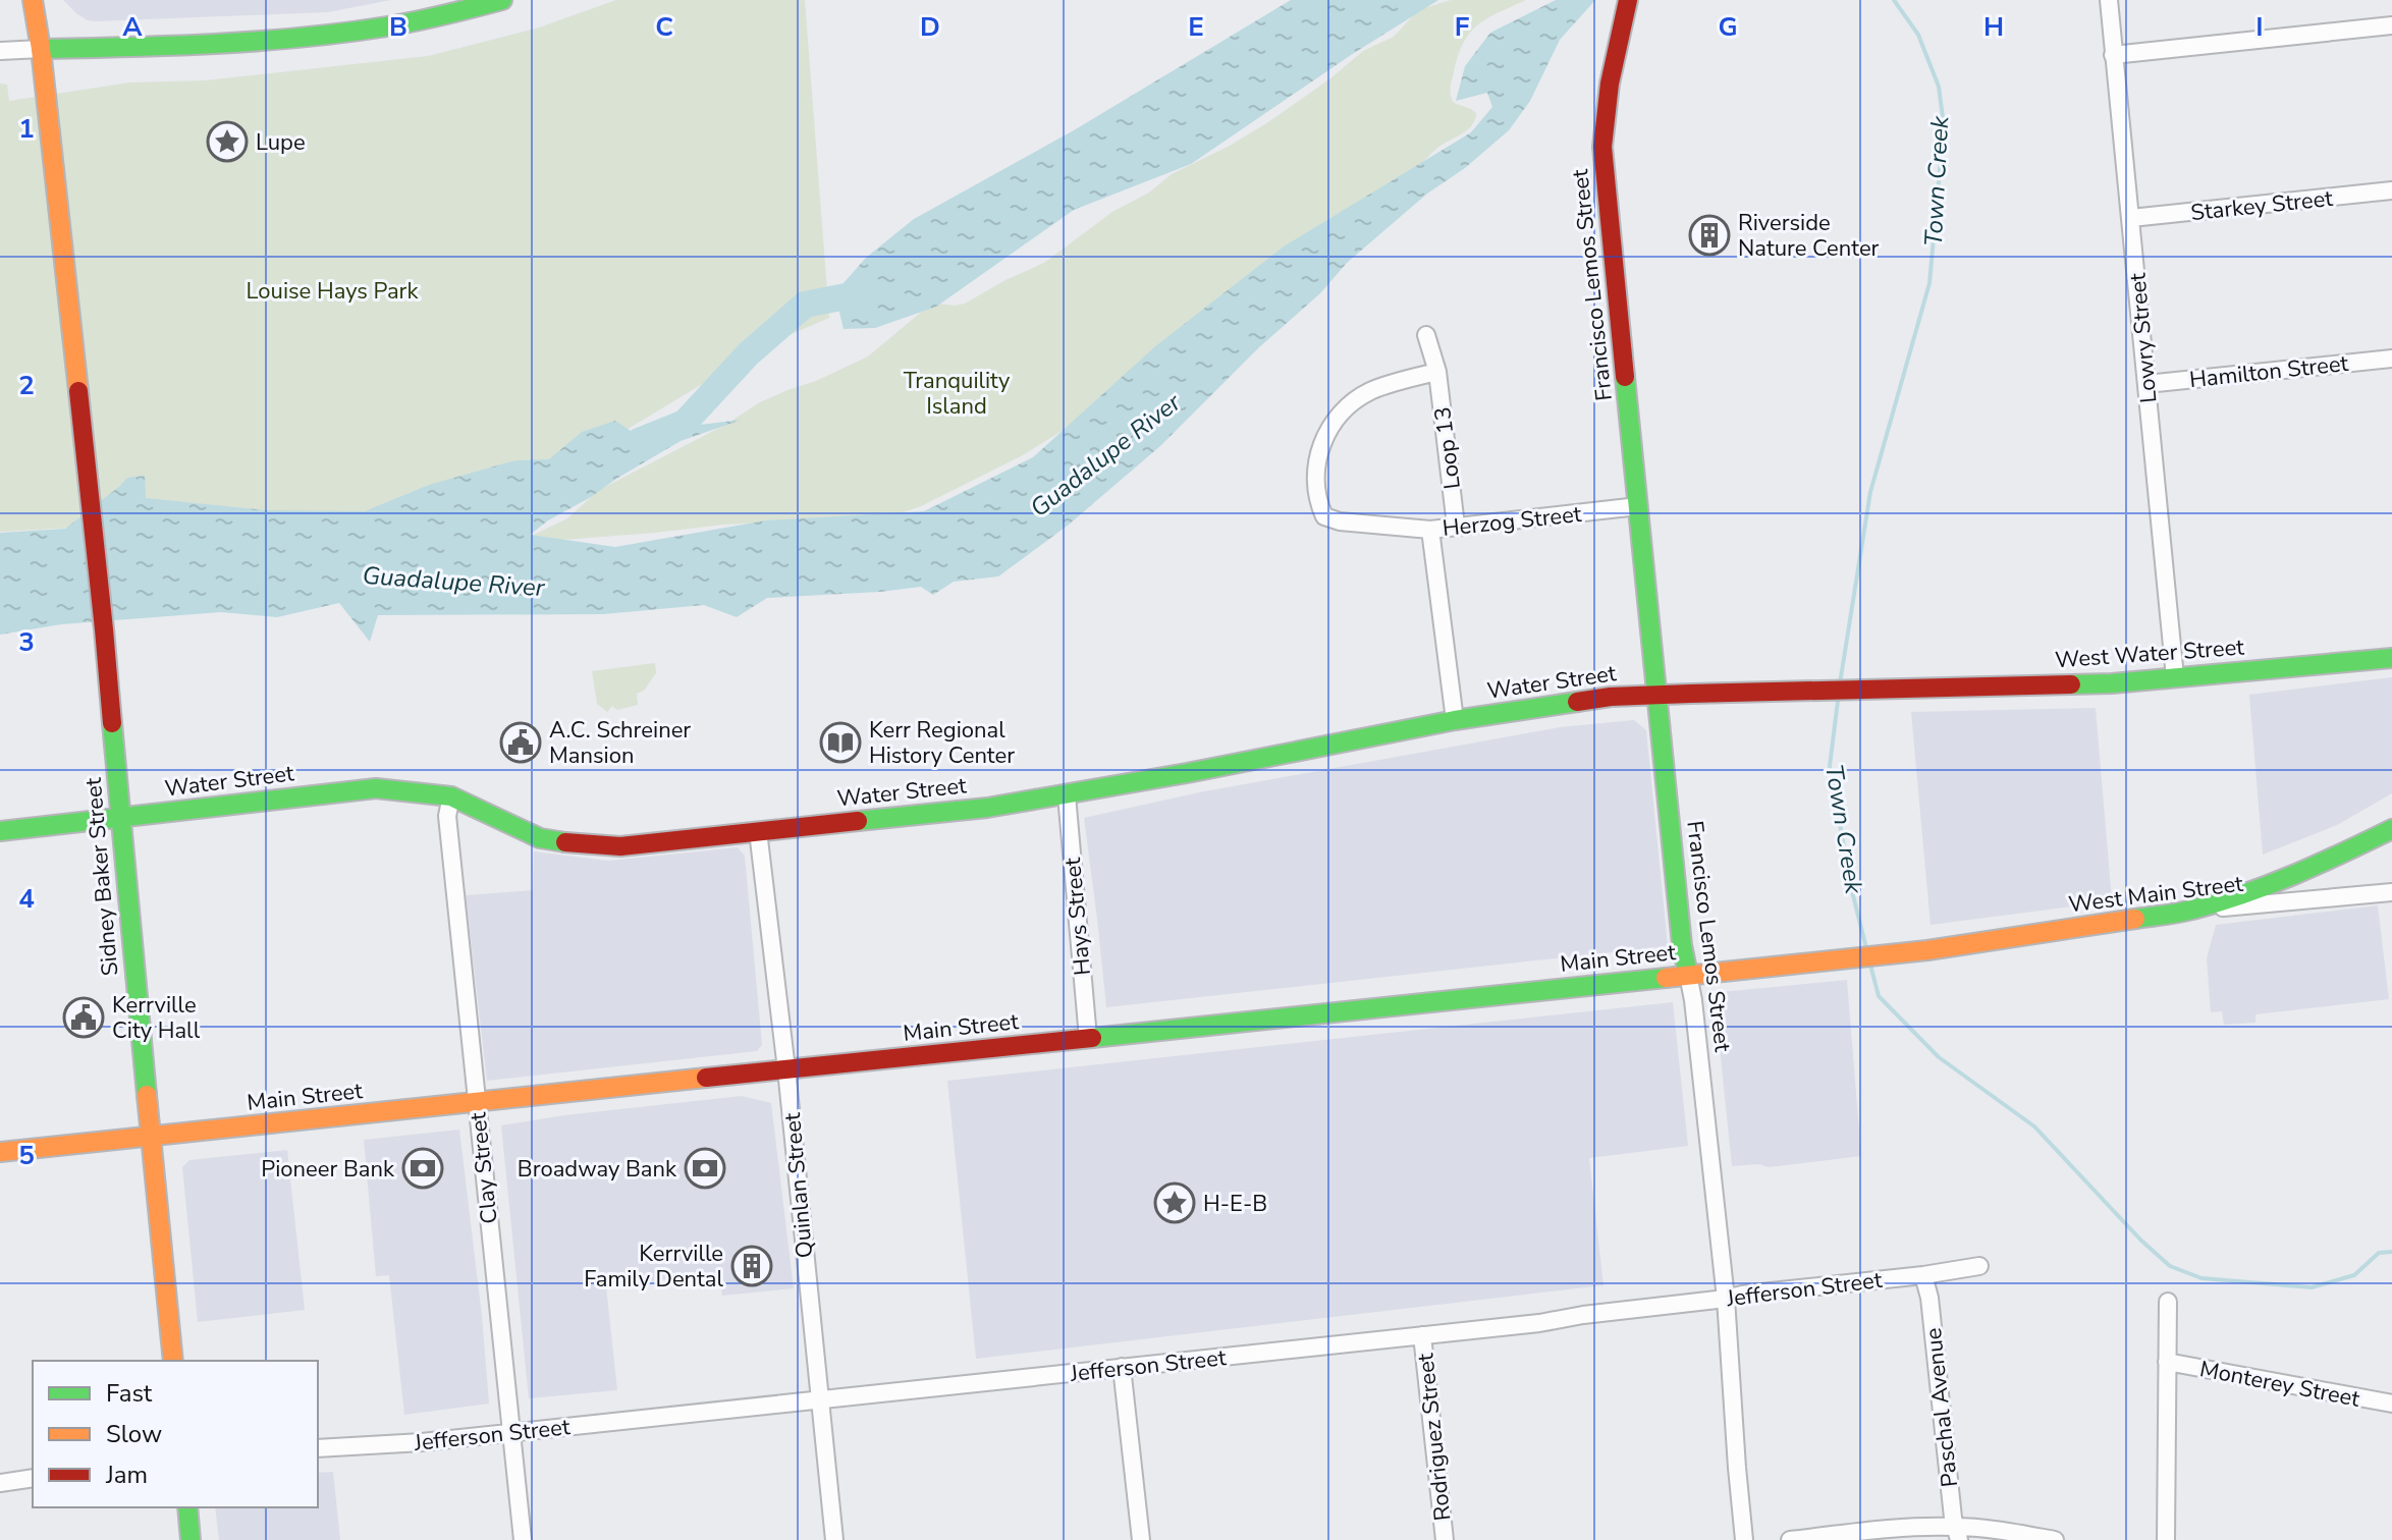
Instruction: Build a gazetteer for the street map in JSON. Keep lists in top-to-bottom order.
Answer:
{
  "streets": {
    "main road": [
      "Francisco Lemos Street",
      "West Water Street",
      "Water Street",
      "Sidney Baker Street",
      "West Main Street",
      "Main Street"
    ],
    "street": [
      "Starkey Street",
      "Lowry Street",
      "Hamilton Street",
      "Loop 13",
      "Herzog Street",
      "Hays Street",
      "Clay Street",
      "Quinlan Street",
      "Jefferson Street",
      "Monterey Street",
      "Paschal Avenue",
      "Rodriguez Street"
    ]
  },
  "crossings": [
    ["Starkey Street", "Lowry Street"],
    ["Francisco Lemos Street", "Herzog Street"],
    ["Francisco Lemos Street", "Water Street"],
    ["Francisco Lemos Street", "Main Street"],
    ["Francisco Lemos Street", "Jefferson Street"],
    ["Lowry Street", "Hamilton Street"],
    ["Lowry Street", "West Water Street"],
    ["Loop 13", "Herzog Street"],
    ["Herzog Street", "Water Street"],
    ["West Water Street", "Water Street"],
    ["Water Street", "Sidney Baker Street"],
    ["Water Street", "Hays Street"],
    ["Water Street", "Clay Street"],
    ["Water Street", "Quinlan Street"],
    ["Sidney Baker Street", "Main Street"],
    ["West Main Street", "Main Street"],
    ["Hays Street", "Main Street"],
    ["Main Street", "Clay Street"],
    ["Main Street", "Quinlan Street"],
    ["Clay Street", "Jefferson Street"],
    ["Quinlan Street", "Jefferson Street"],
    ["Jefferson Street", "Paschal Avenue"],
    ["Jefferson Street", "Rodriguez Street"]
  ],
  "water": ["Town Creek", "Guadalupe River"],
  "parks": ["Louise Hays Park", "Tranquility Island"],
  "places": {
    "place": ["Lupe", "H-E-B"],
    "building": ["Riverside Nature Center", "Kerrville Family Dental"],
    "public building": ["A.C. Schreiner Mansion", "Kerrville City Hall"],
    "library": ["Kerr Regional History Center"],
    "bank": ["Pioneer Bank", "Broadway Bank"]
  },
  "legend": ["Fast", "Slow", "Jam"],
  "grid": {
    "columns": [
      "A",
      "B",
      "C",
      "D",
      "E",
      "F",
      "G",
      "H",
      "I"
    ],
    "rows": [
      "1",
      "2",
      "3",
      "4",
      "5"
    ]
  }
}
